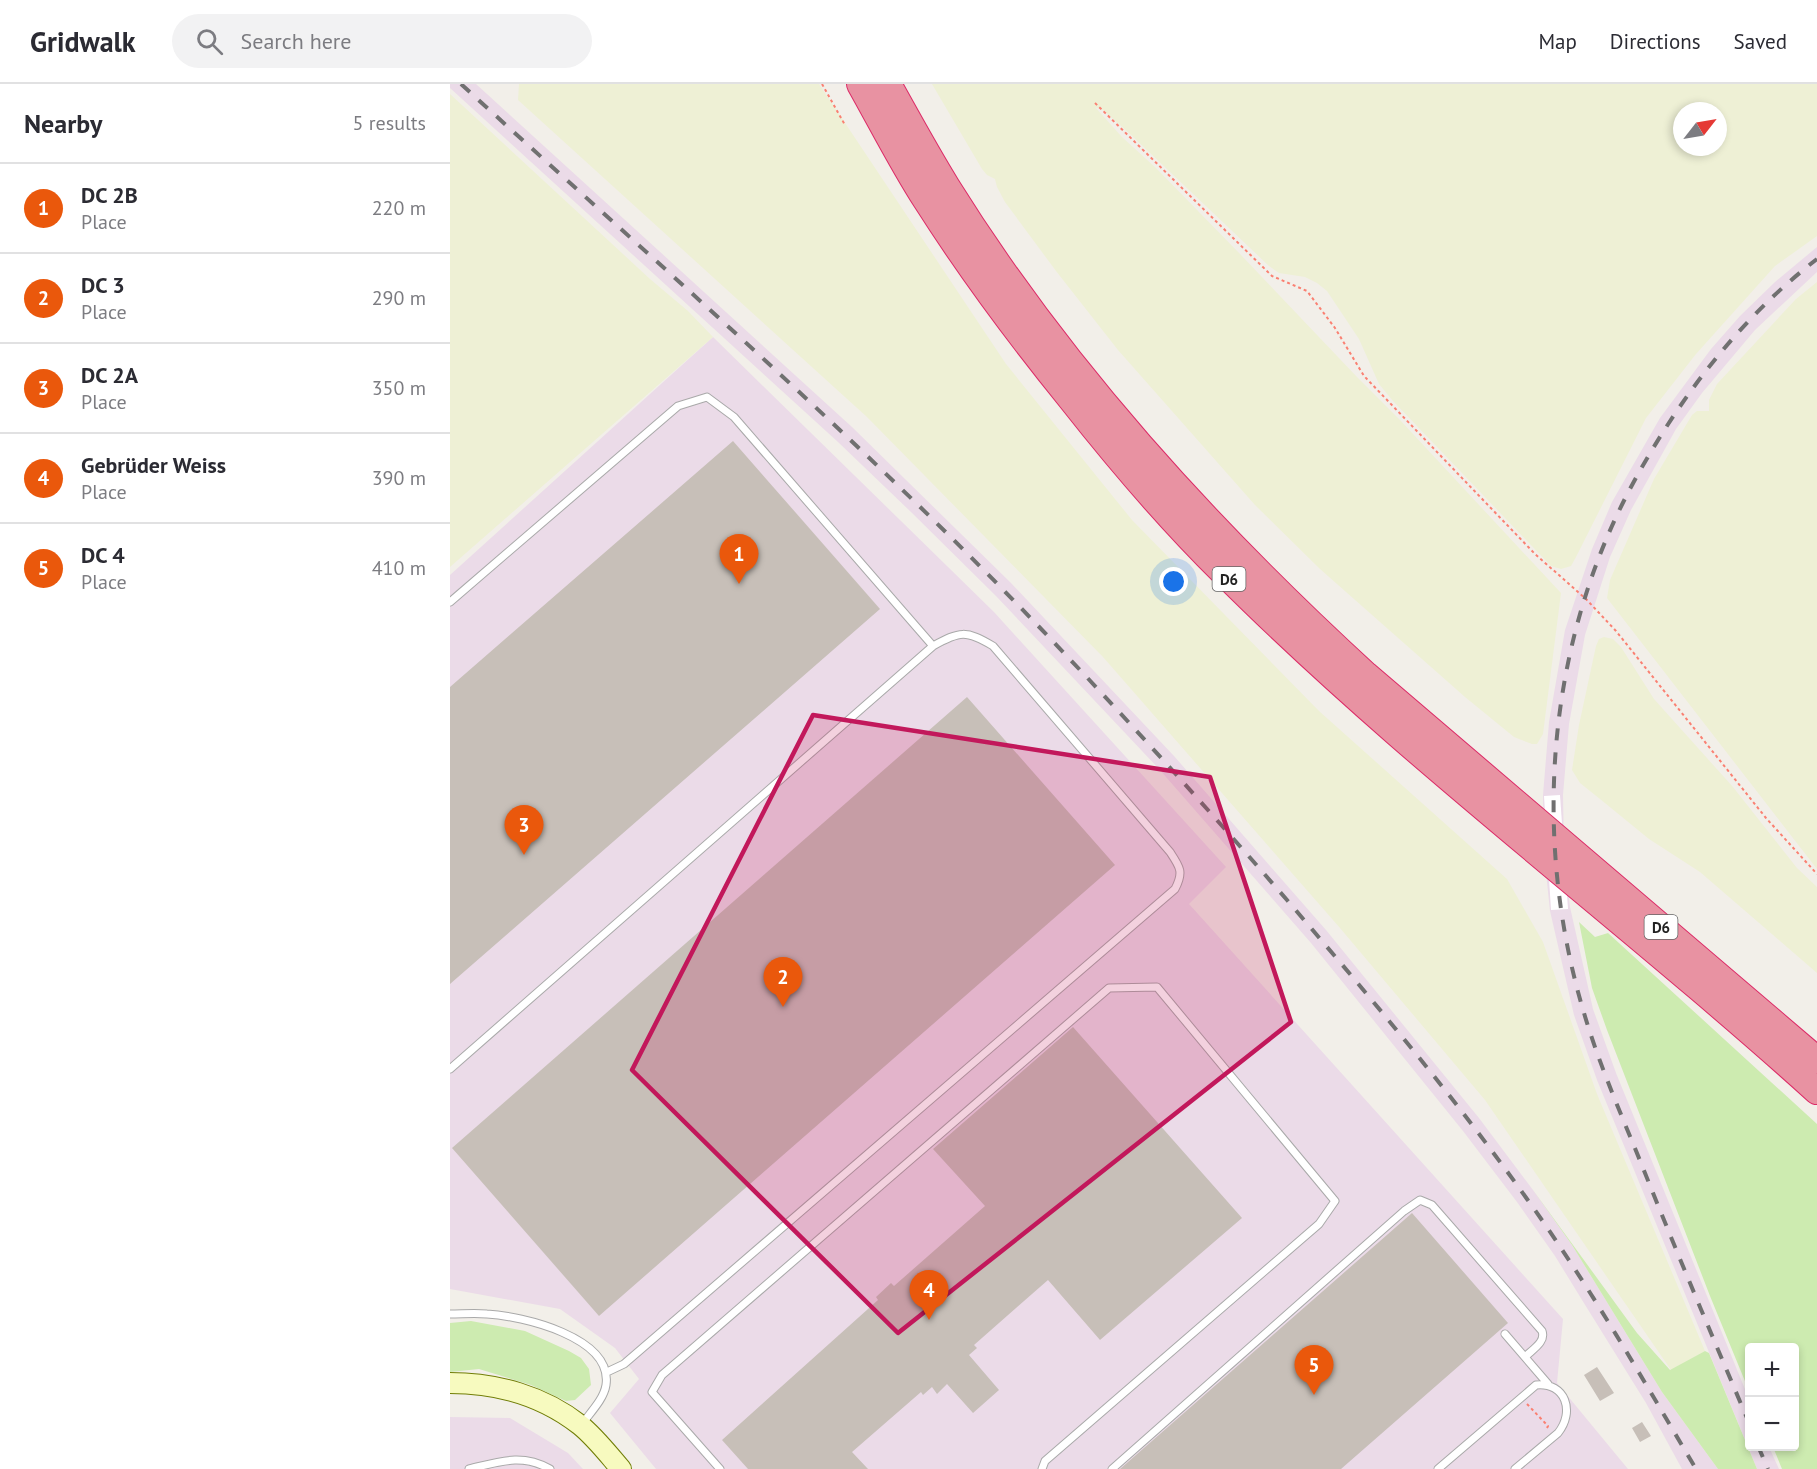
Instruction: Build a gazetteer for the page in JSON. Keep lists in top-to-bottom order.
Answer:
{
  "streets": {
    "highway": ["D6"]
  },
  "north": "top right",
  "page": {
    "header": "Gridwalk",
    "search": "Search here",
    "nav": ["Map", "Directions", "Saved"],
    "heading": ["Nearby", "5 results"],
    "list": [
      {
        "mark": "1",
        "name": "DC 2B",
        "note": "Place",
        "value": "220 m"
      },
      {
        "mark": "2",
        "name": "DC 3",
        "note": "Place",
        "value": "290 m"
      },
      {
        "mark": "3",
        "name": "DC 2A",
        "note": "Place",
        "value": "350 m"
      },
      {
        "mark": "4",
        "name": "Gebrüder Weiss",
        "note": "Place",
        "value": "390 m"
      },
      {
        "mark": "5",
        "name": "DC 4",
        "note": "Place",
        "value": "410 m"
      }
    ],
    "pins": [
      "1",
      "3",
      "2",
      "4",
      "5"
    ],
    "map_buttons": ["+", "−"]
  }
}
